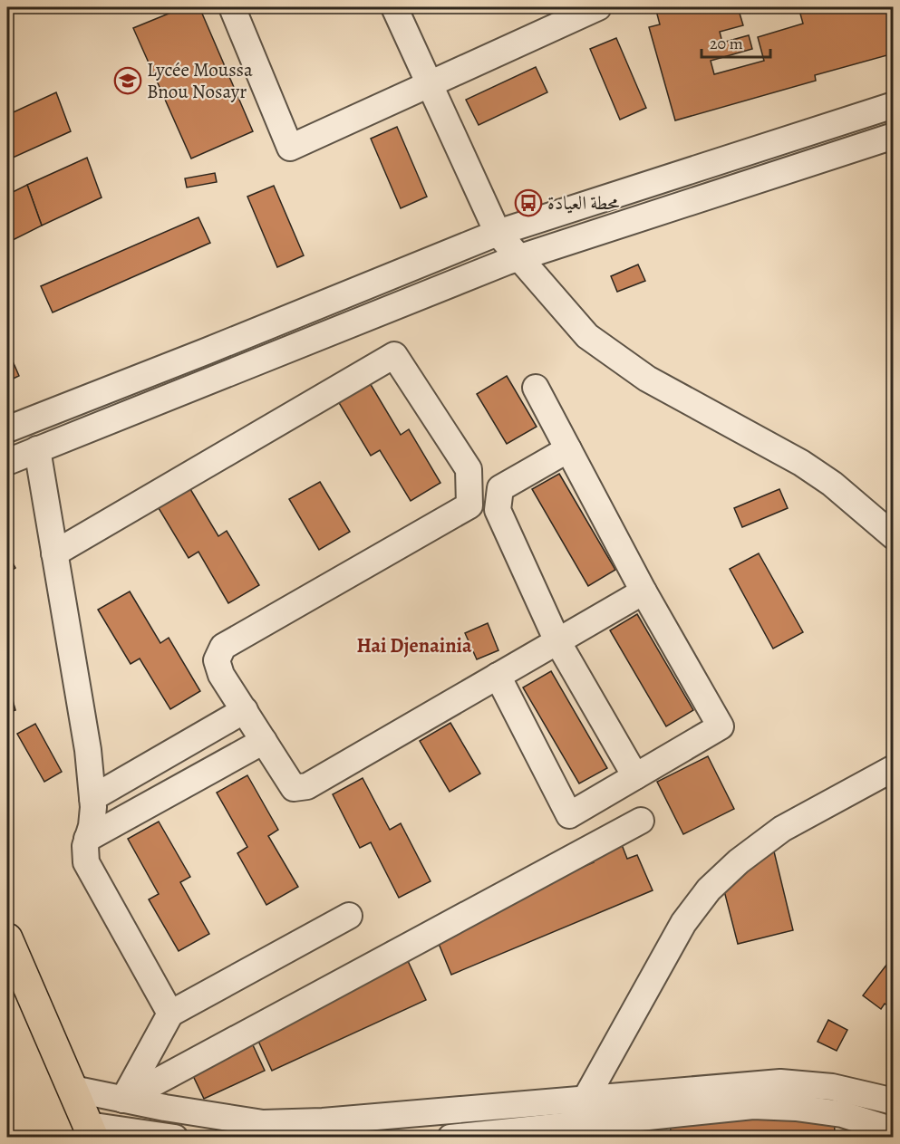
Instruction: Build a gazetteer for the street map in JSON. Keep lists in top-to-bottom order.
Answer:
{
  "districts": ["Hai Djenainia"],
  "places": {
    "school or university": ["Lycée Moussa Bnou Nosayr"],
    "bus stop": ["محطة العيادة"]
  },
  "scale_bar": "20 m"
}
